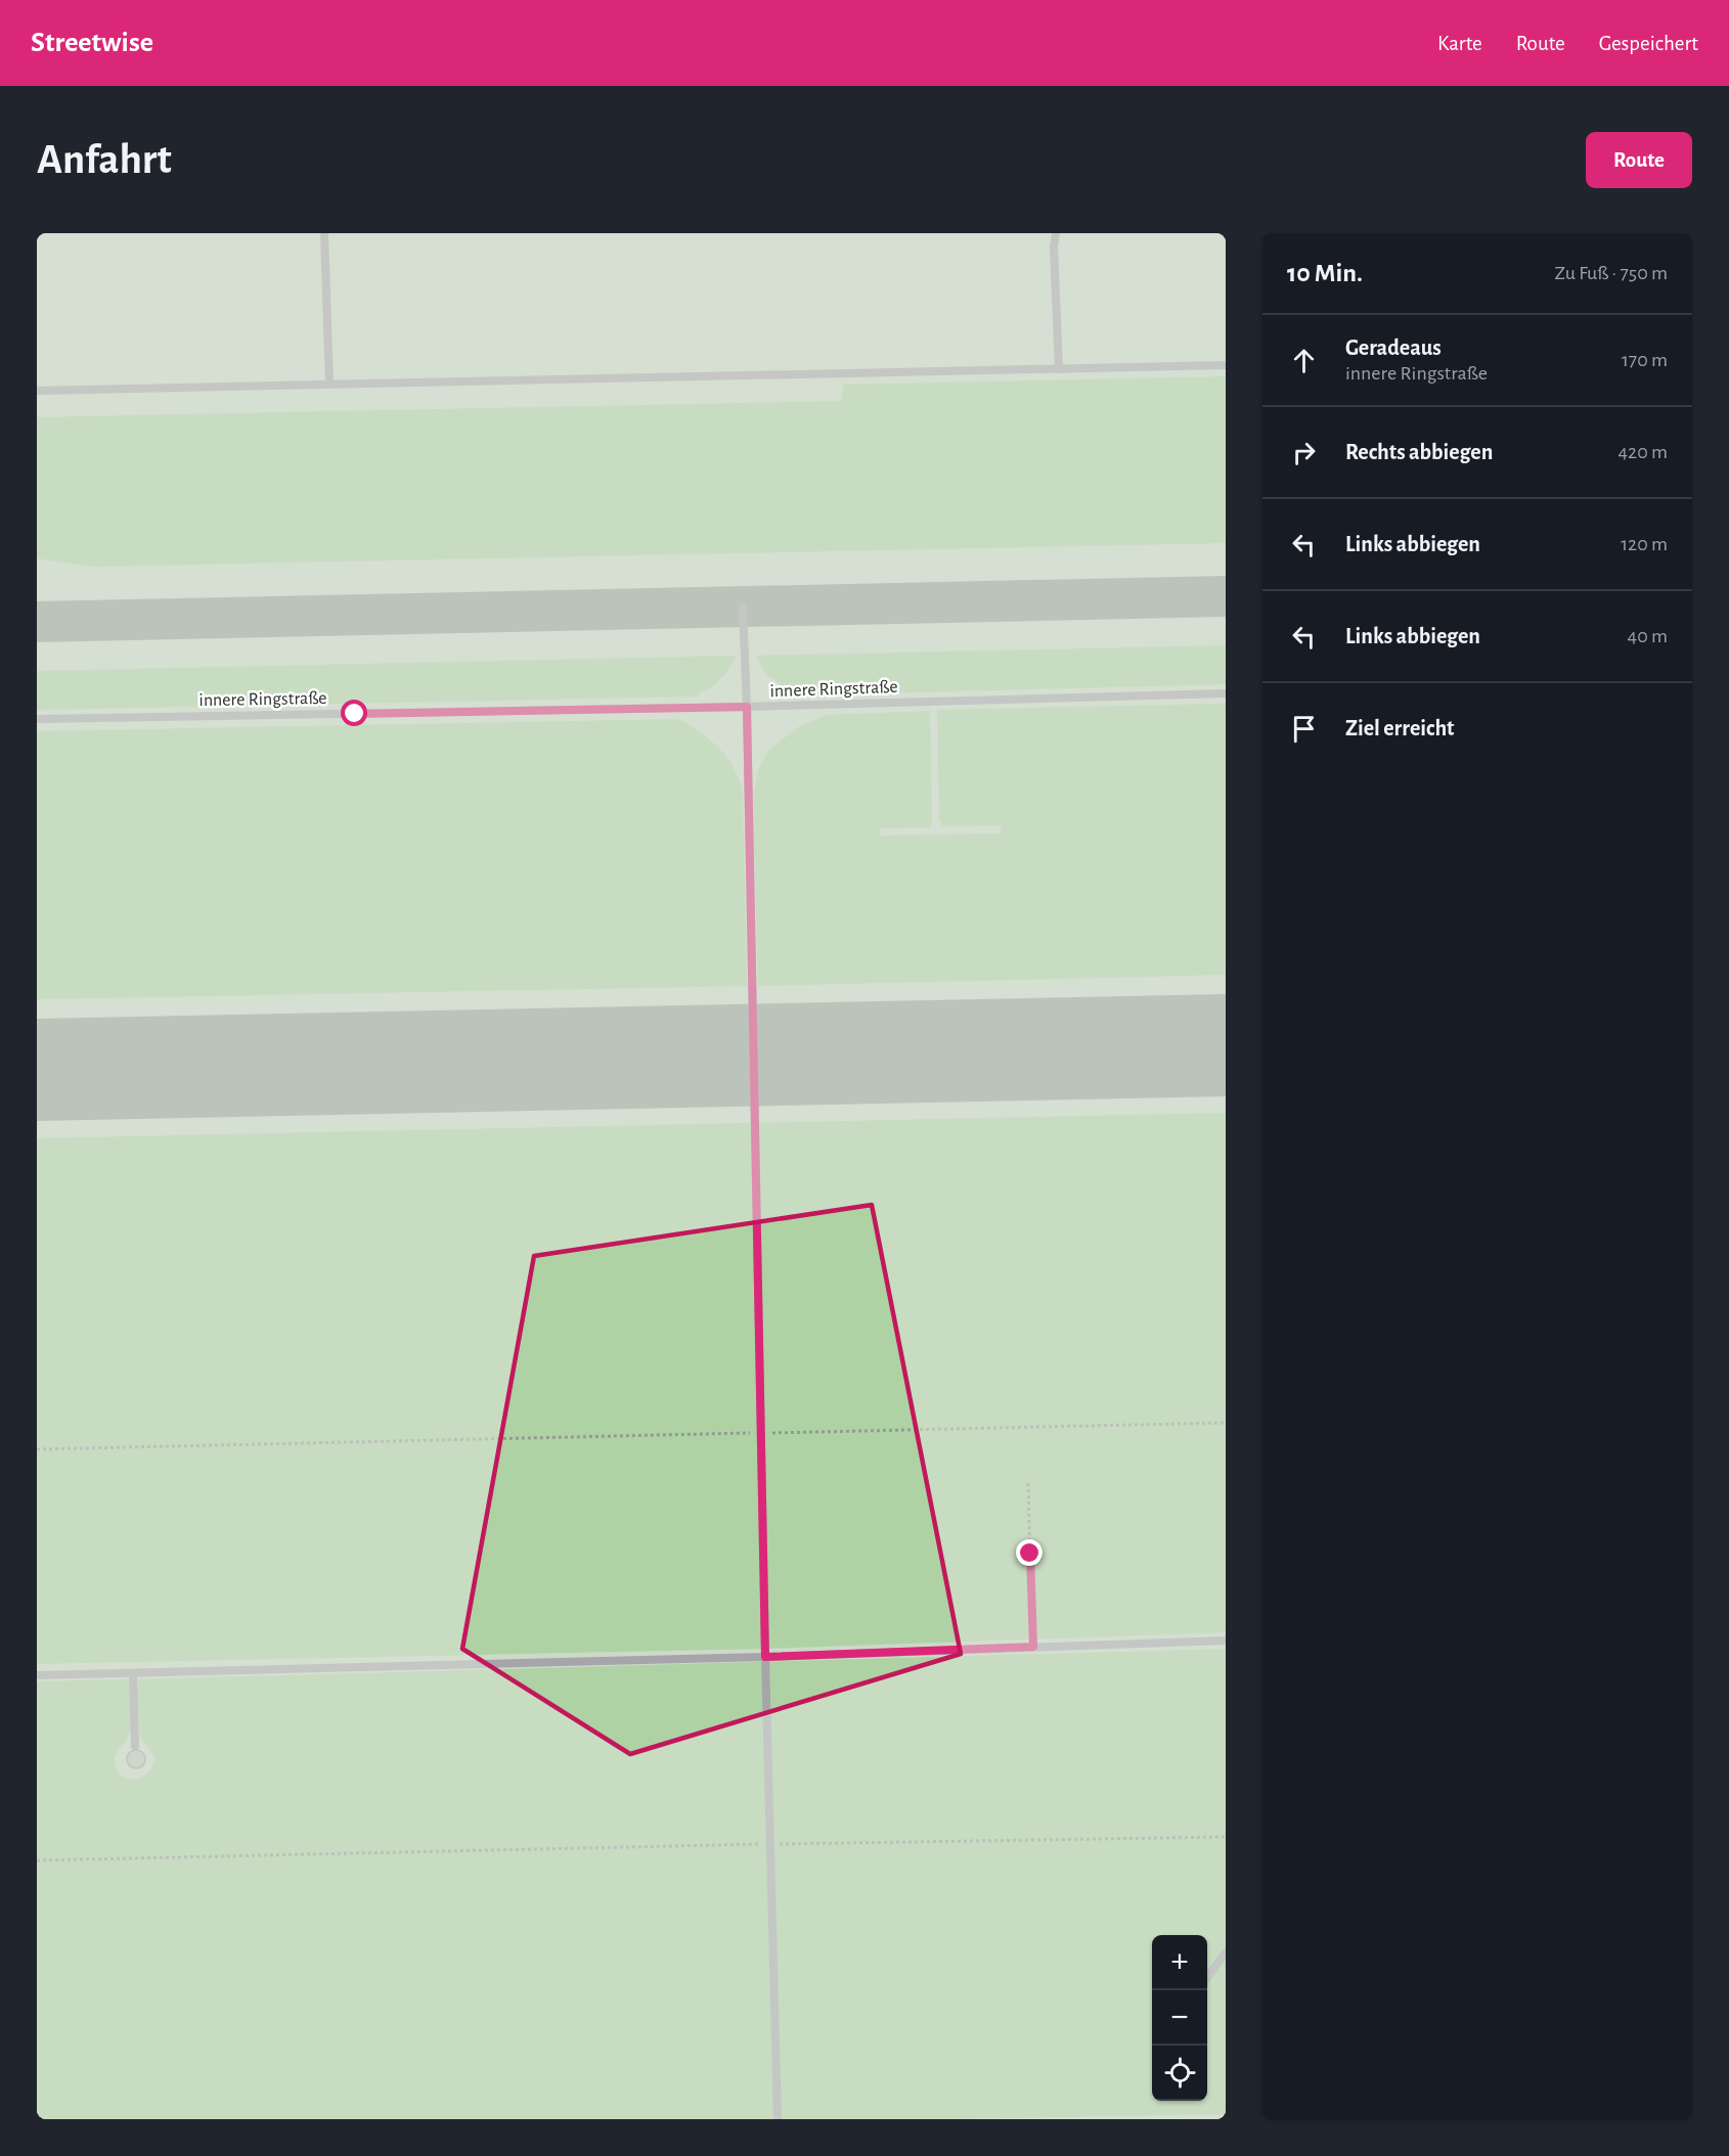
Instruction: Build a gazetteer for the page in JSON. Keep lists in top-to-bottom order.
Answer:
{
  "streets": {
    "lane": ["innere Ringstraße"]
  },
  "page": {
    "header": "Streetwise",
    "nav": ["Karte", "Route", "Gespeichert"],
    "buttons": "Route",
    "title": "Anfahrt",
    "heading": ["10 Min.", "Zu Fuß · 750 m"],
    "list": [
      ["Geradeaus", "innere Ringstraße", "170 m"],
      ["Rechts abbiegen", "420 m"],
      ["Links abbiegen", "120 m"],
      ["Links abbiegen", "40 m"],
      "Ziel erreicht"
    ],
    "map_buttons": ["+", "−"]
  }
}
